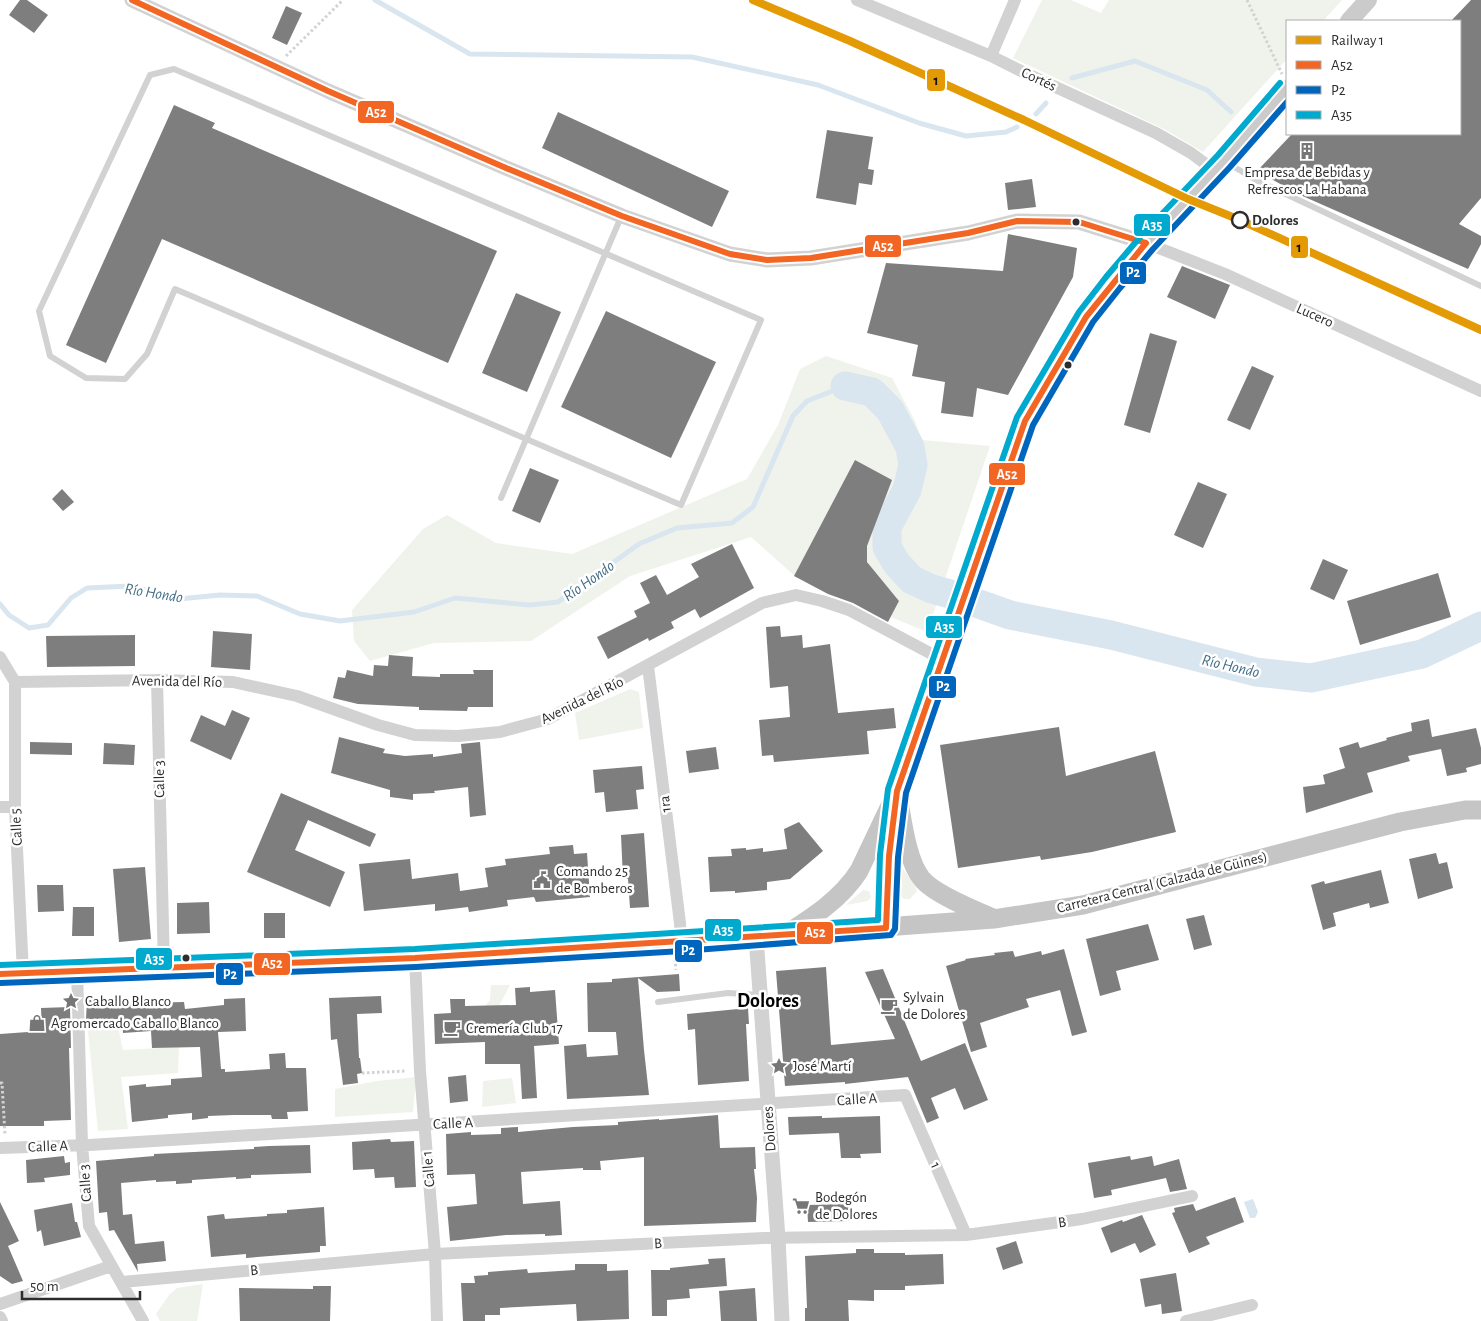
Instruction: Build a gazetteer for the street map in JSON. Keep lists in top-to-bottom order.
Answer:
{
  "streets": {
    "main road": ["Carretera Central (Calzada de Güines)"],
    "street": [
      "Cortés",
      "Lucero",
      "Avenida del Río",
      "Calle 3",
      "1ra",
      "Calle 5",
      "Calle A",
      "Dolores",
      "1",
      "Calle 1",
      "B"
    ]
  },
  "crossings": [
    ["Avenida del Río", "Calle 3"],
    ["Avenida del Río", "1ra"],
    ["Avenida del Río", "Calle 5"],
    ["Calle 3", "Carretera Central (Calzada de Güines)"],
    ["Calle 3", "Calle A"],
    ["Calle 3", "B"],
    ["1ra", "Carretera Central (Calzada de Güines)"],
    ["Calle 5", "Carretera Central (Calzada de Güines)"],
    ["Carretera Central (Calzada de Güines)", "Dolores"],
    ["Carretera Central (Calzada de Güines)", "Calle 1"],
    ["Calle A", "Dolores"],
    ["Calle A", "1"],
    ["Calle A", "Calle 1"],
    ["Dolores", "B"],
    ["1", "B"],
    ["Calle 1", "B"]
  ],
  "districts": ["Dolores"],
  "water": ["Río Hondo"],
  "places": {
    "building": ["Empresa de Bebidas y Refrescos La Habana"],
    "other": ["Dolores"],
    "public building": ["Comando 25 de Bomberos"],
    "place": ["Caballo Blanco", "José Martí"],
    "cafe": ["Sylvain de Dolores", "Cremería Club 17"],
    "shop": ["Agromercado Caballo Blanco"],
    "supermarket": ["Bodegón de Dolores"]
  },
  "lines": [
    "rail line 1",
    "transit line A52",
    "transit line A35",
    "transit line P2"
  ],
  "legend": [
    "Railway 1",
    "A52",
    "P2",
    "A35"
  ],
  "scale_bar": "50 m"
}
